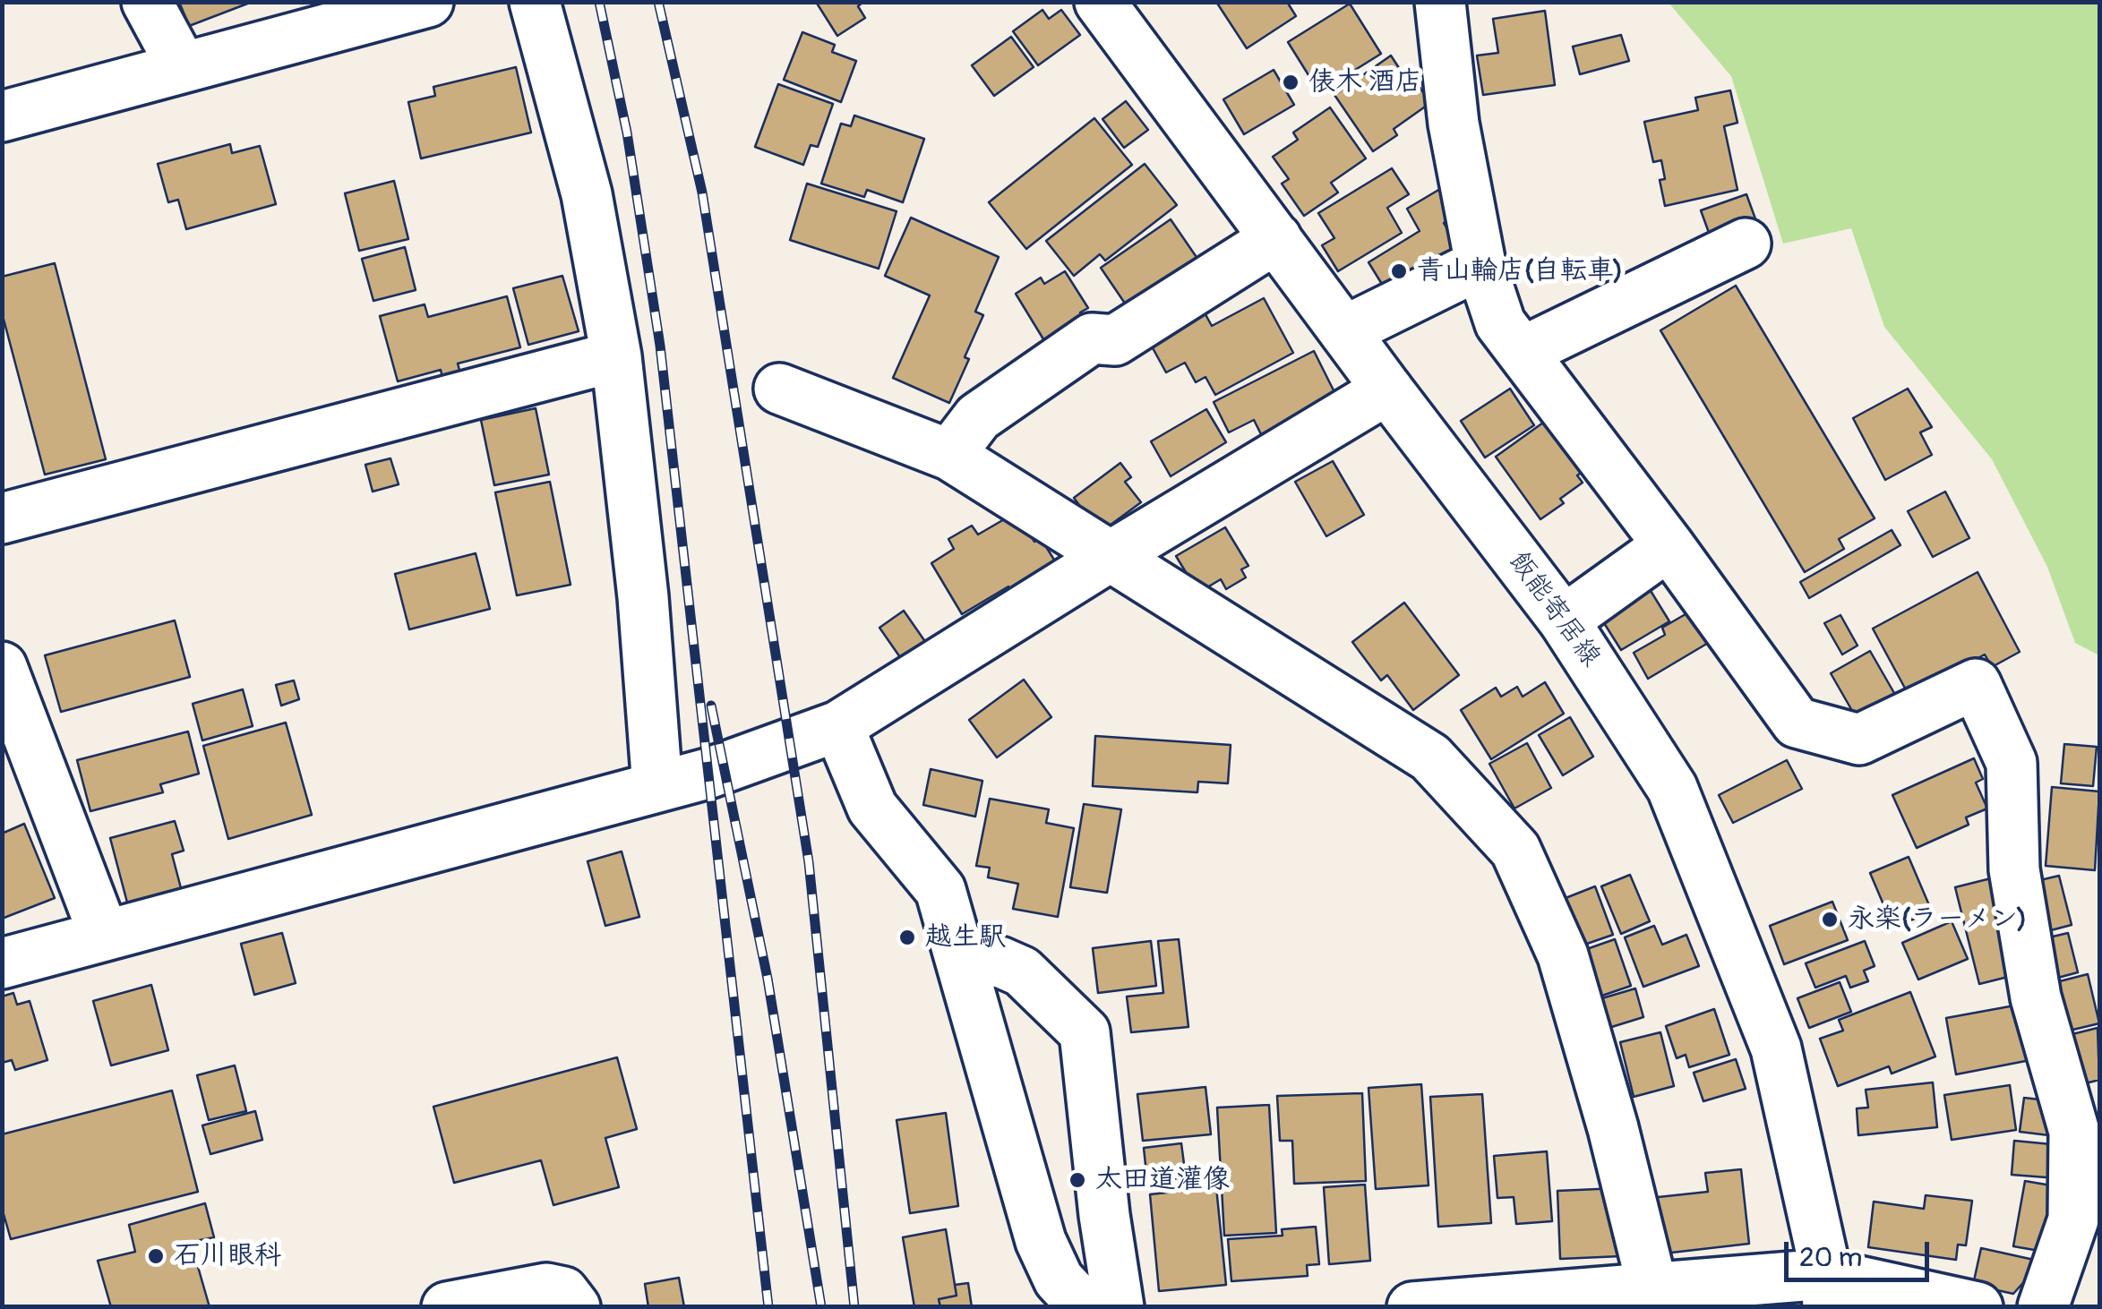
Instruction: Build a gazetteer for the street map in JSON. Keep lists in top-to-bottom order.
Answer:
{
  "streets": {
    "street": ["飯能寄居線"]
  },
  "places": [
    "俵木 酒店",
    "青山輪店(自転車)",
    "永楽(ラーメン)",
    "越生駅",
    "太田道灌像",
    "石川眼科"
  ],
  "scale_bar": "20 m"
}
